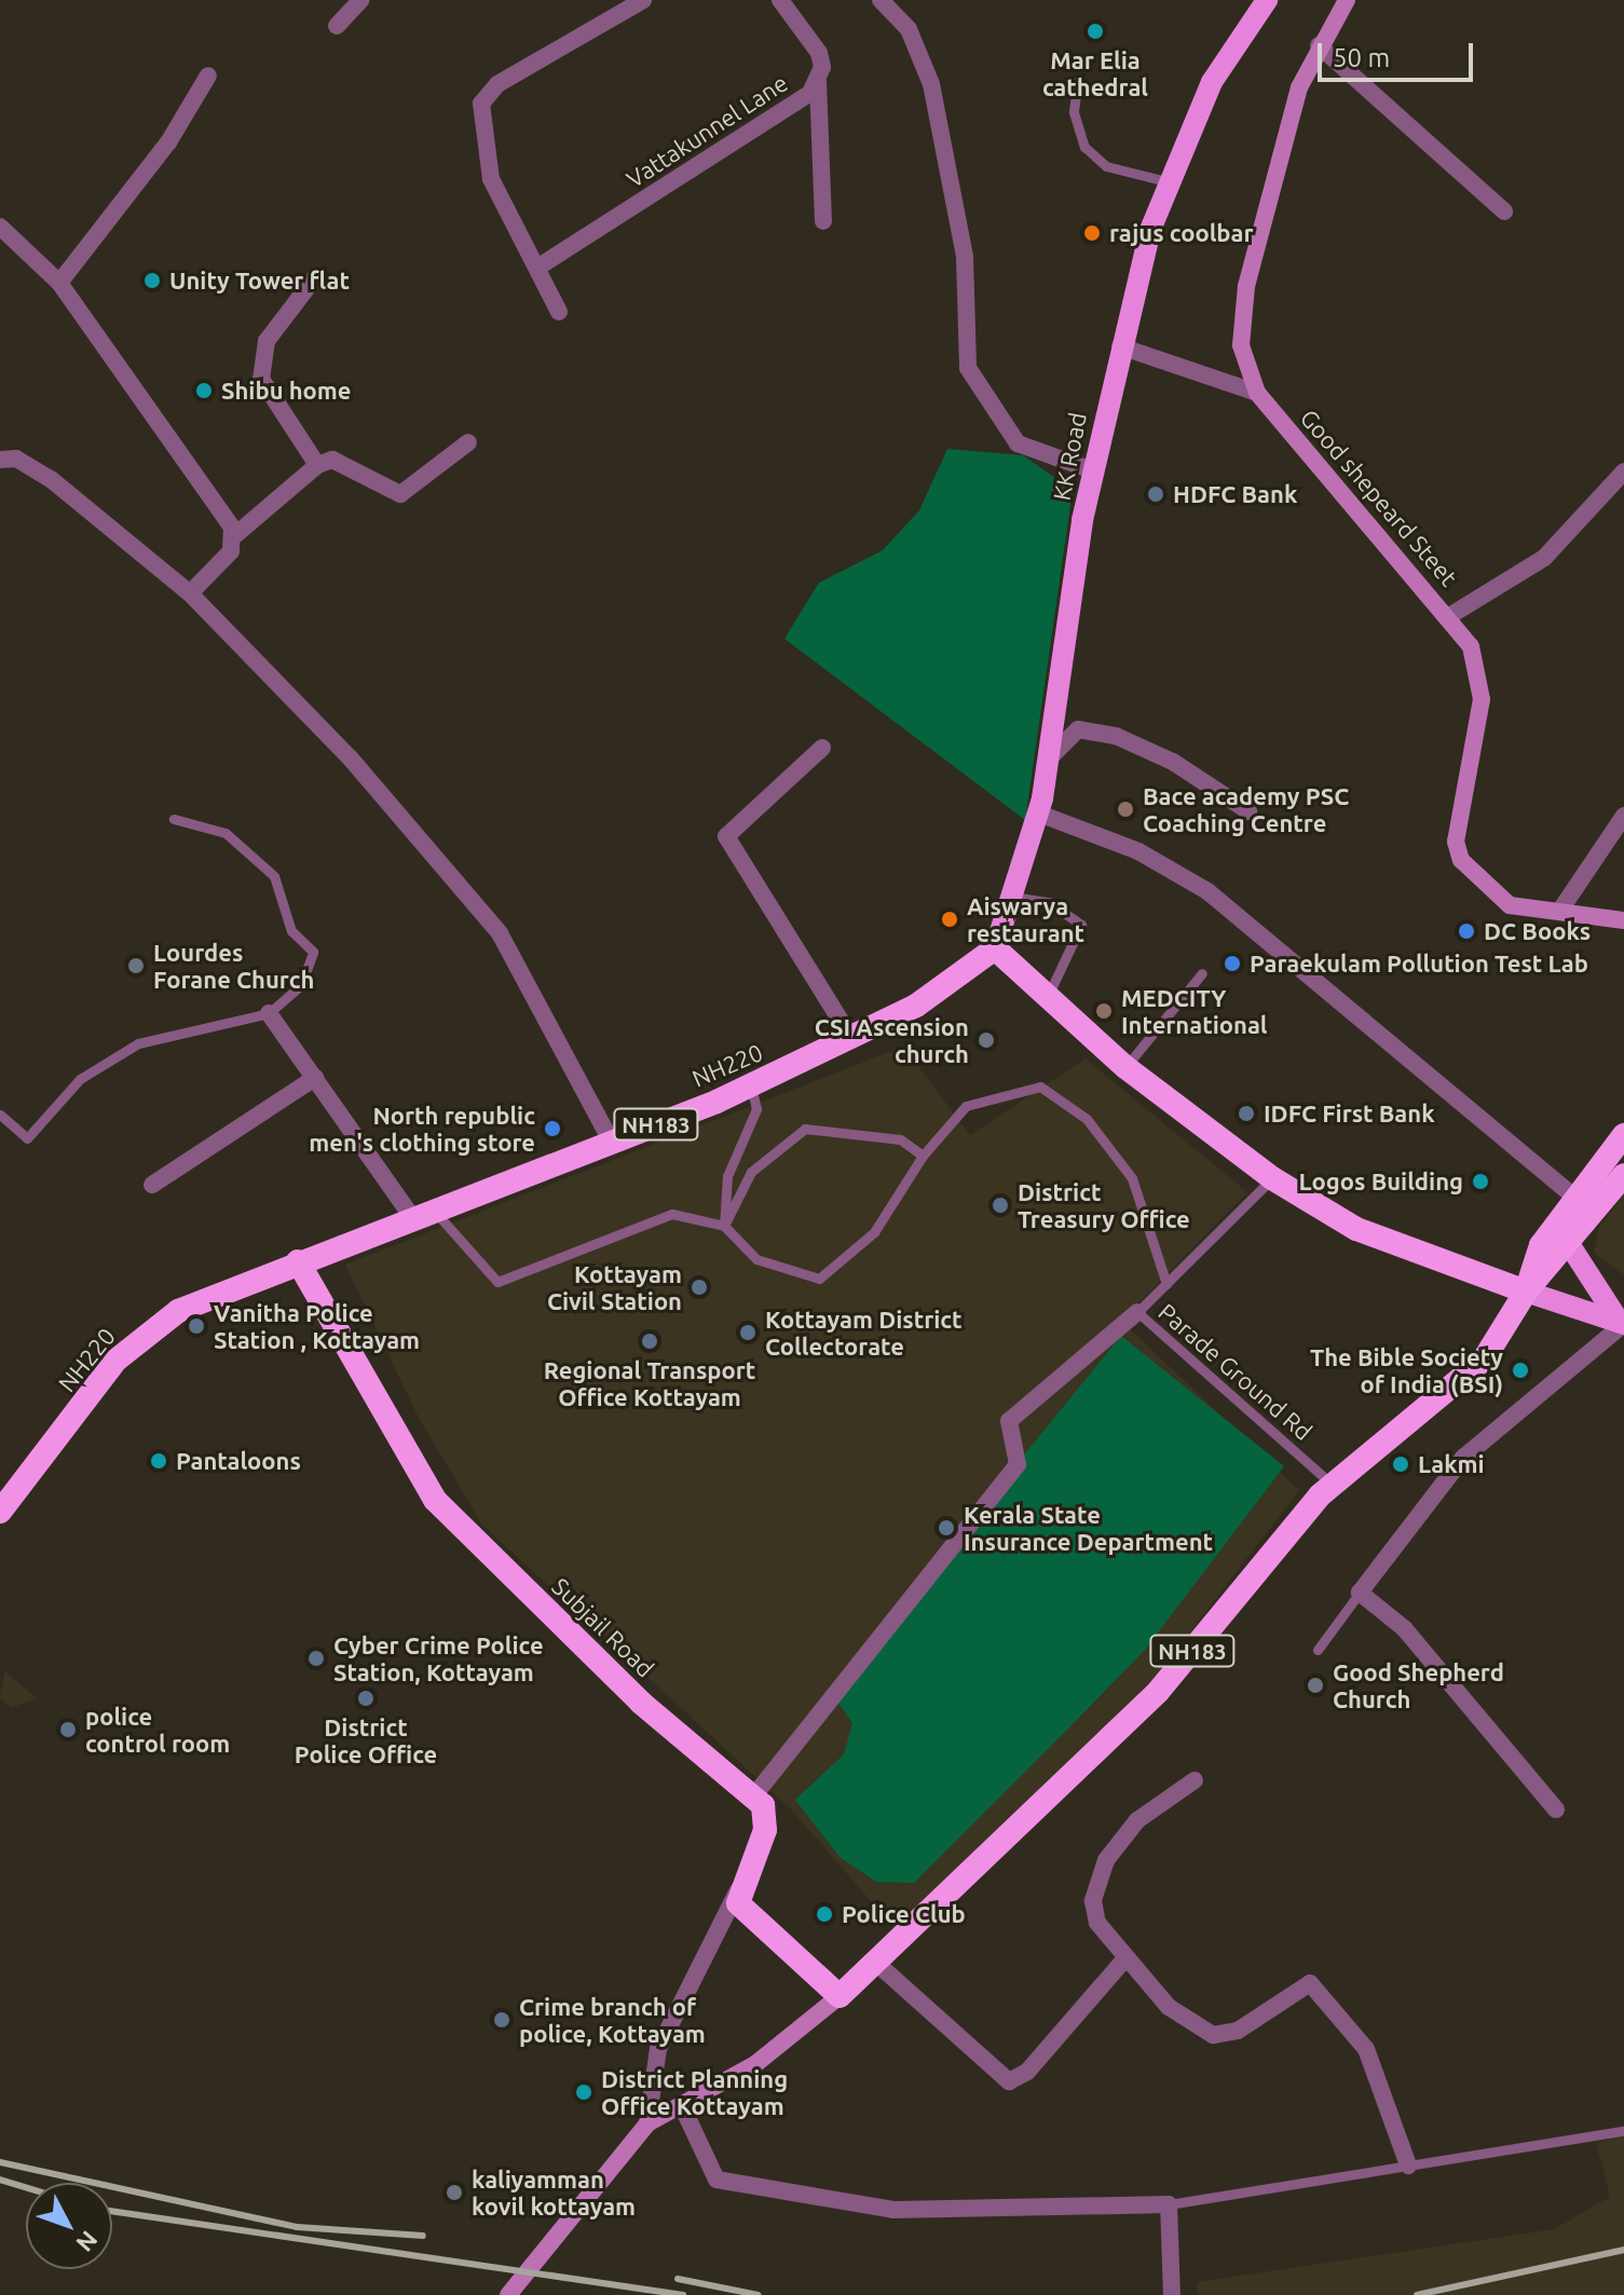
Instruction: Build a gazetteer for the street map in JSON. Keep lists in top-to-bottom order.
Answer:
{
  "streets": {
    "highway": ["NH220", "NH183", "Subjail Road"],
    "main road": ["KK Road", "Good shepeard Steet"],
    "street": ["Vattakunnel Lane"],
    "lane": ["Parade Ground Rd"]
  },
  "crossings": [
    ["KK Road", "NH220"],
    ["NH220", "Subjail Road"],
    ["NH183", "Parade Ground Rd"]
  ],
  "places": [
    "Mar Elia cathedral",
    "rajus coolbar",
    "Unity Tower flat",
    "Shibu home",
    "HDFC Bank",
    "Bace academy PSC Coaching Centre",
    "Aiswarya restaurant",
    "DC Books",
    "Paraekulam Pollution Test Lab",
    "Lourdes Forane Church",
    "MEDCITY International",
    "CSI Ascension church",
    "IDFC First Bank",
    "North republic men's clothing store",
    "Logos Building",
    "District Treasury Office",
    "Kottayam Civil Station",
    "Vanitha Police Station , Kottayam",
    "Kottayam District Collectorate",
    "Regional Transport Office Kottayam",
    "The Bible Society of India (BSI)",
    "Pantaloons",
    "Lakmi",
    "Kerala State Insurance Department",
    "Cyber Crime Police Station, Kottayam",
    "Good Shepherd Church",
    "District Police Office",
    "police control room",
    "Police Club",
    "Crime branch of police, Kottayam",
    "District Planning Office Kottayam",
    "kaliyamman kovil kottayam"
  ],
  "scale_bar": "50 m",
  "north": "bottom right"
}
